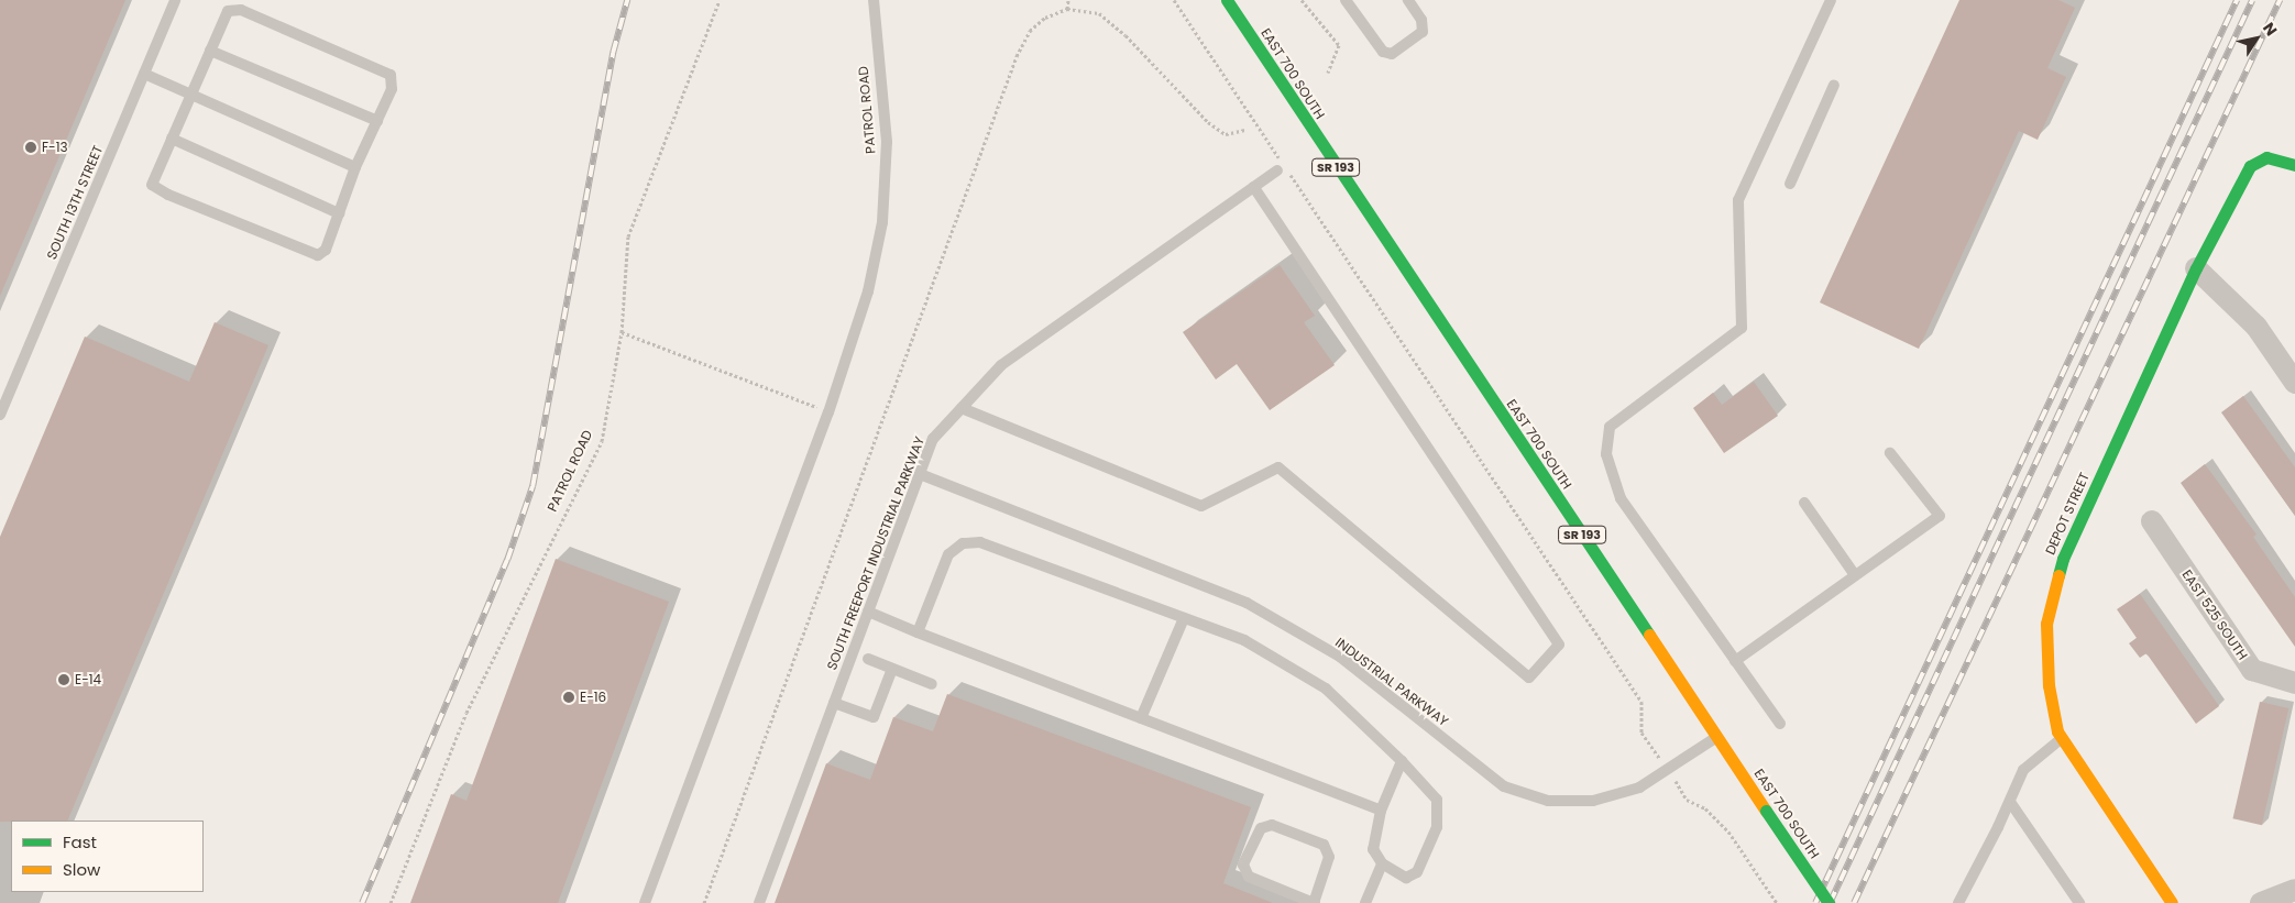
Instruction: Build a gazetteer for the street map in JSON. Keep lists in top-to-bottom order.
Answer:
{
  "streets": {
    "main road": ["EAST 700 SOUTH", "SR 193", "DEPOT STREET"],
    "street": ["EAST 525 SOUTH"],
    "lane": [
      "PATROL ROAD",
      "SOUTH 13TH STREET",
      "SOUTH FREEPORT INDUSTRIAL PARKWAY",
      "INDUSTRIAL PARKWAY"
    ]
  },
  "crossings": [
    ["EAST 700 SOUTH", "INDUSTRIAL PARKWAY"],
    ["SOUTH FREEPORT INDUSTRIAL PARKWAY", "INDUSTRIAL PARKWAY"]
  ],
  "places": ["F-13", "E-14", "E-16"],
  "legend": ["Fast", "Slow"],
  "north": "top right"
}
